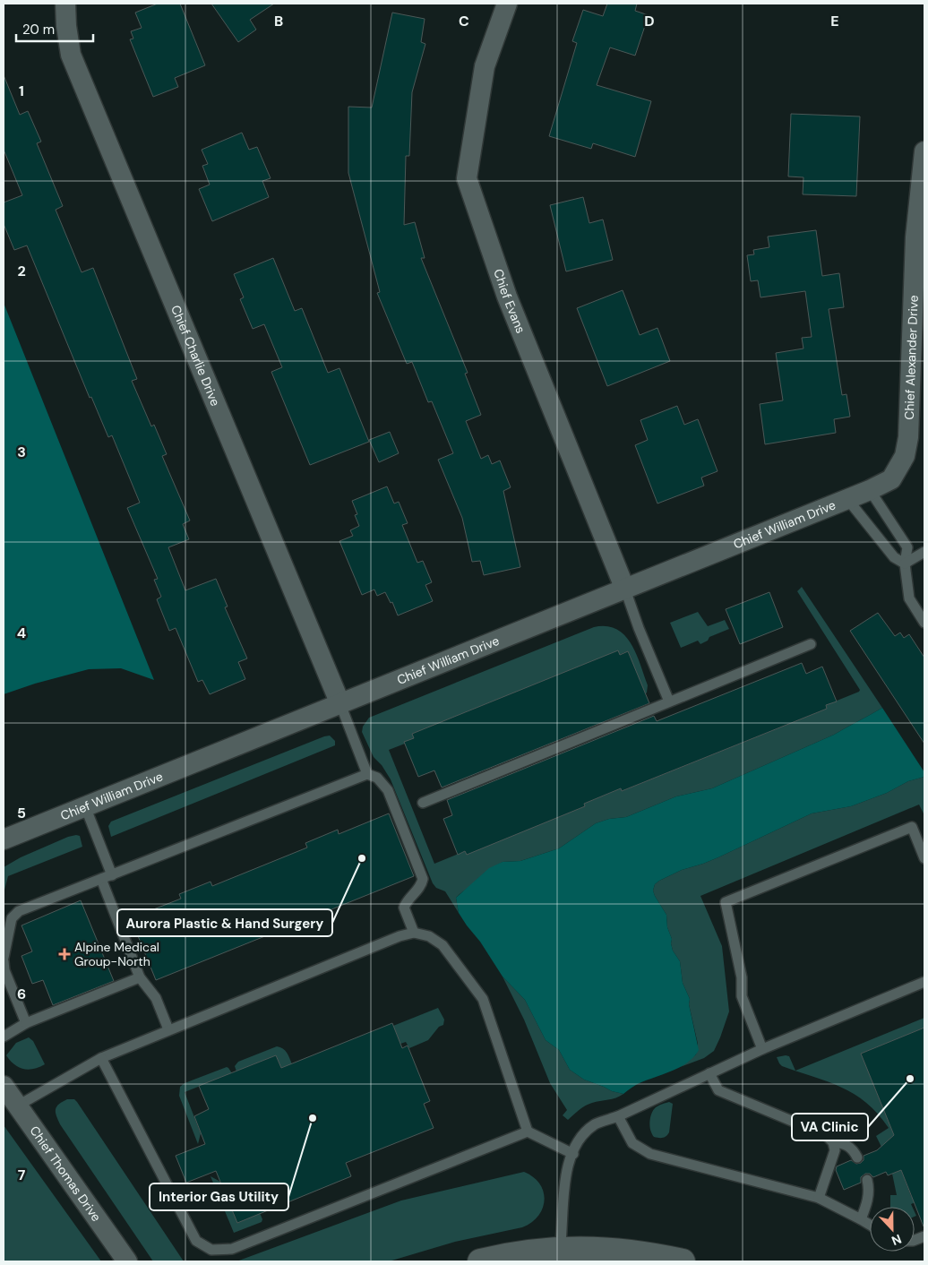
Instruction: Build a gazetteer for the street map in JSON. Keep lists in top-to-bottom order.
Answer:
{
  "streets": {
    "street": [
      "Chief Evans",
      "Chief Charlie Drive",
      "Chief Alexander Drive",
      "Chief William Drive",
      "Chief Thomas Drive"
    ]
  },
  "crossings": [
    ["Chief Evans", "Chief William Drive"],
    ["Chief Charlie Drive", "Chief William Drive"],
    ["Chief Alexander Drive", "Chief William Drive"]
  ],
  "places": {
    "other": ["Aurora Plastic & Hand Surgery", "VA Clinic", "Interior Gas Utility"],
    "health": ["Alpine Medical Group-North"]
  },
  "scale_bar": "20 m",
  "north": "bottom",
  "grid": {
    "columns": [
      "B",
      "C",
      "D",
      "E"
    ],
    "rows": [
      "1",
      "2",
      "3",
      "4",
      "5",
      "6",
      "7"
    ]
  }
}
